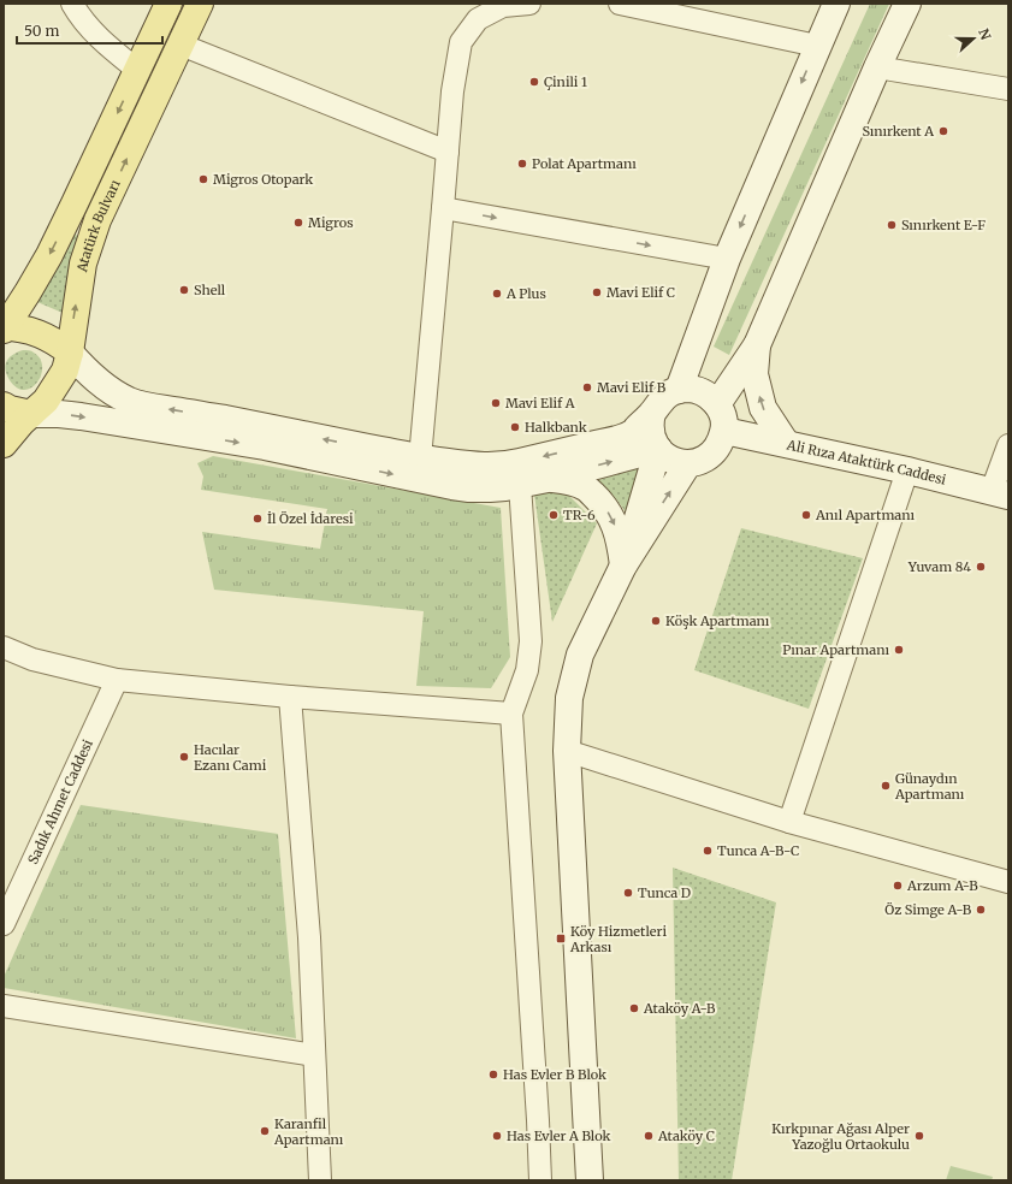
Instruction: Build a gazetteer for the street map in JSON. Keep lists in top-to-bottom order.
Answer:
{
  "streets": {
    "main road": ["Atatürk Bulvarı", "Ali Rıza Ataktürk Caddesi"],
    "street": ["Sadık Ahmet Caddesi"]
  },
  "places": {
    "other": [
      "Çinili 1",
      "Sınırkent A",
      "Polat Apartmanı",
      "Migros Otopark",
      "Migros",
      "Sınırkent E-F",
      "Shell",
      "Mavi Elif C",
      "A Plus",
      "Mavi Elif B",
      "Mavi Elif A",
      "Halkbank",
      "TR-6",
      "Anıl Apartmanı",
      "İl Özel İdaresi",
      "Yuvam 84",
      "Köşk Apartmanı",
      "Pınar Apartmanı",
      "Hacılar Ezanı Cami",
      "Günaydın Apartmanı",
      "Tunca A-B-C",
      "Arzum A-B",
      "Tunca D",
      "Öz Simge A-B",
      "Ataköy A-B",
      "Has Evler B Blok",
      "Karanfil Apartmanı",
      "Has Evler A Blok",
      "Ataköy C",
      "Kırkpınar Ağası Alper Yazoğlu Ortaokulu"
    ],
    "transit": ["Köy Hizmetleri Arkası"]
  },
  "scale_bar": "50 m",
  "north": "right"
}
